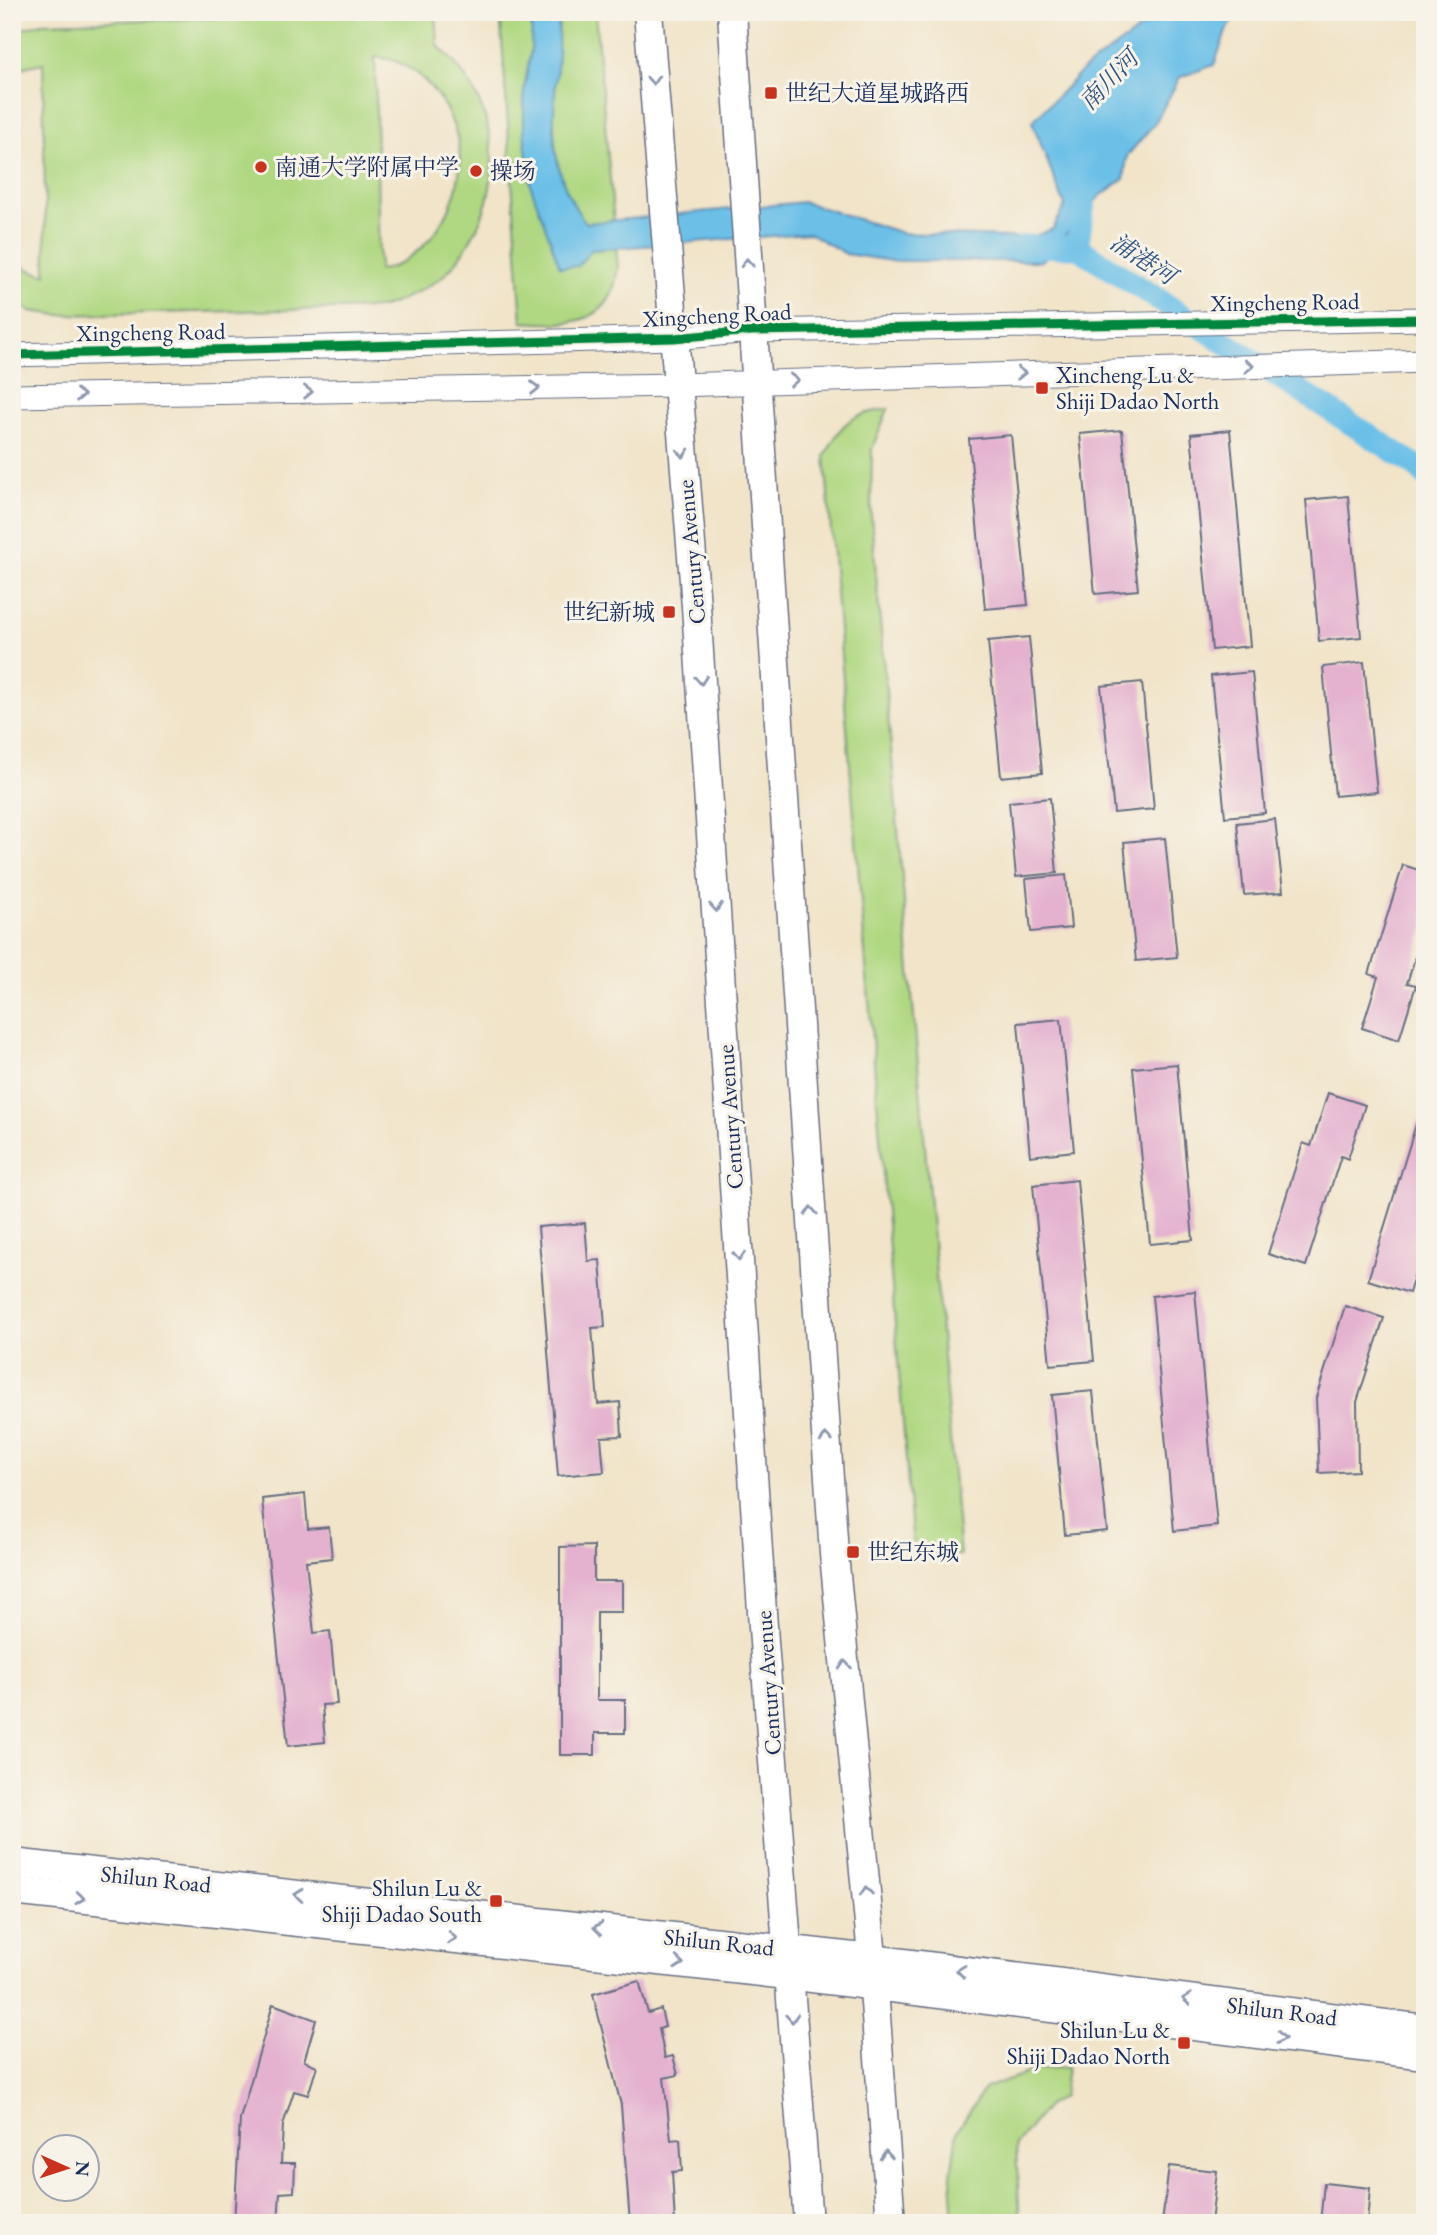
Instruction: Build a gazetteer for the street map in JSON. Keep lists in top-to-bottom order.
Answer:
{
  "streets": {
    "main road": ["Century Avenue", "Shilun Road"],
    "street": ["Xingcheng Road"]
  },
  "crossings": [
    ["Xingcheng Road", "Century Avenue"],
    ["Century Avenue", "Shilun Road"]
  ],
  "water": ["南川河", "浦港河"],
  "places": {
    "transit": [
      "世纪大道星城路西",
      "Xincheng Lu & Shiji Dadao North",
      "世纪新城",
      "世纪东城",
      "Shilun Lu & Shiji Dadao South",
      "Shilun Lu & Shiji Dadao North"
    ],
    "other": ["南通大学附属中学", "操场"]
  },
  "north": "right"
}
